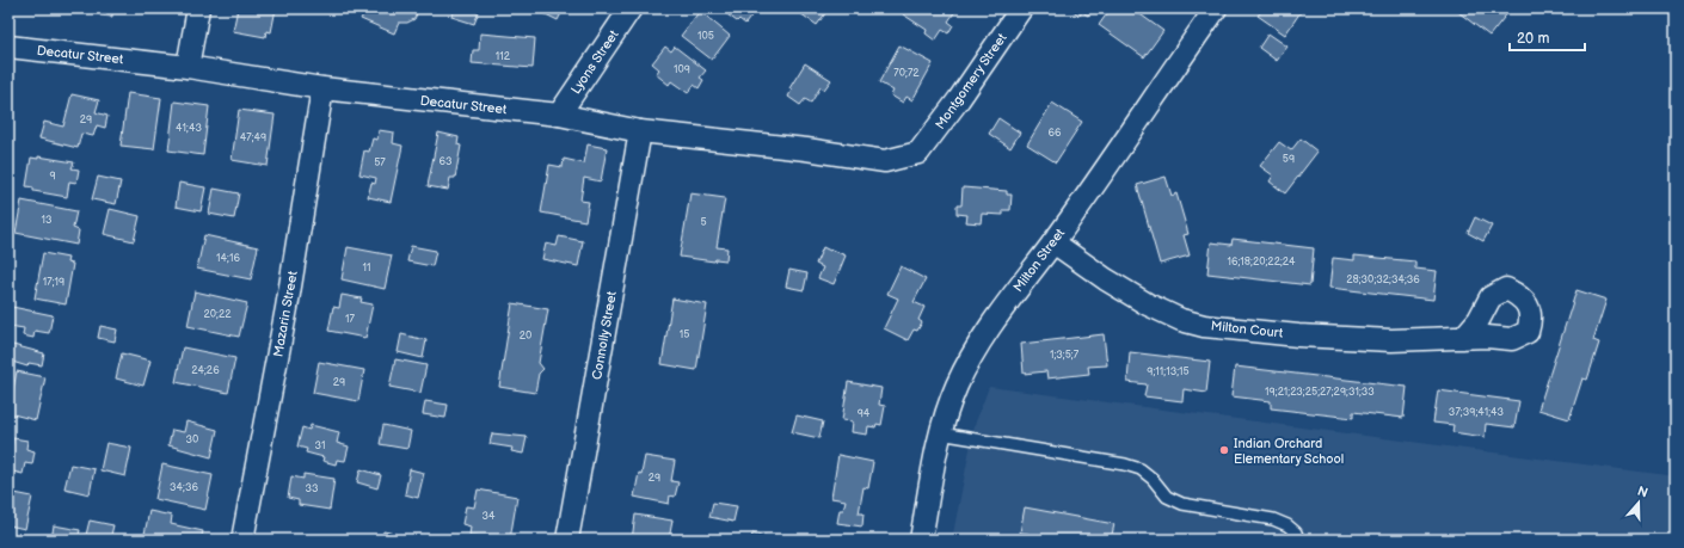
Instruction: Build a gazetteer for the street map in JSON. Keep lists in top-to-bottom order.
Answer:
{
  "streets": {
    "street": [
      "Decatur Street",
      "Lyons Street",
      "Montgomery Street",
      "Milton Street",
      "Mazarin Street",
      "Milton Court",
      "Connolly Street"
    ]
  },
  "crossings": [
    ["Decatur Street", "Lyons Street"],
    ["Decatur Street", "Montgomery Street"],
    ["Decatur Street", "Mazarin Street"],
    ["Decatur Street", "Connolly Street"],
    ["Milton Street", "Milton Court"]
  ],
  "places": ["Indian Orchard Elementary School"],
  "house_numbers": [
    "105",
    "112",
    "109",
    "70;72",
    "29",
    "41;43",
    "66",
    "47;49",
    "59",
    "63",
    "57",
    "9",
    "13",
    "5",
    "14;16",
    "16;18;20;22;24",
    "11",
    "28;30;32;34;36",
    "17;19",
    "20;22",
    "17",
    "15",
    "20",
    "1;3;5;7",
    "24;26",
    "9;11;13;15",
    "29",
    "19;21;23;25;27;29;31;33",
    "37;39;41;43",
    "94",
    "30",
    "31",
    "29",
    "34;36",
    "33",
    "34"
  ],
  "scale_bar": "20 m",
  "north": "top"
}
